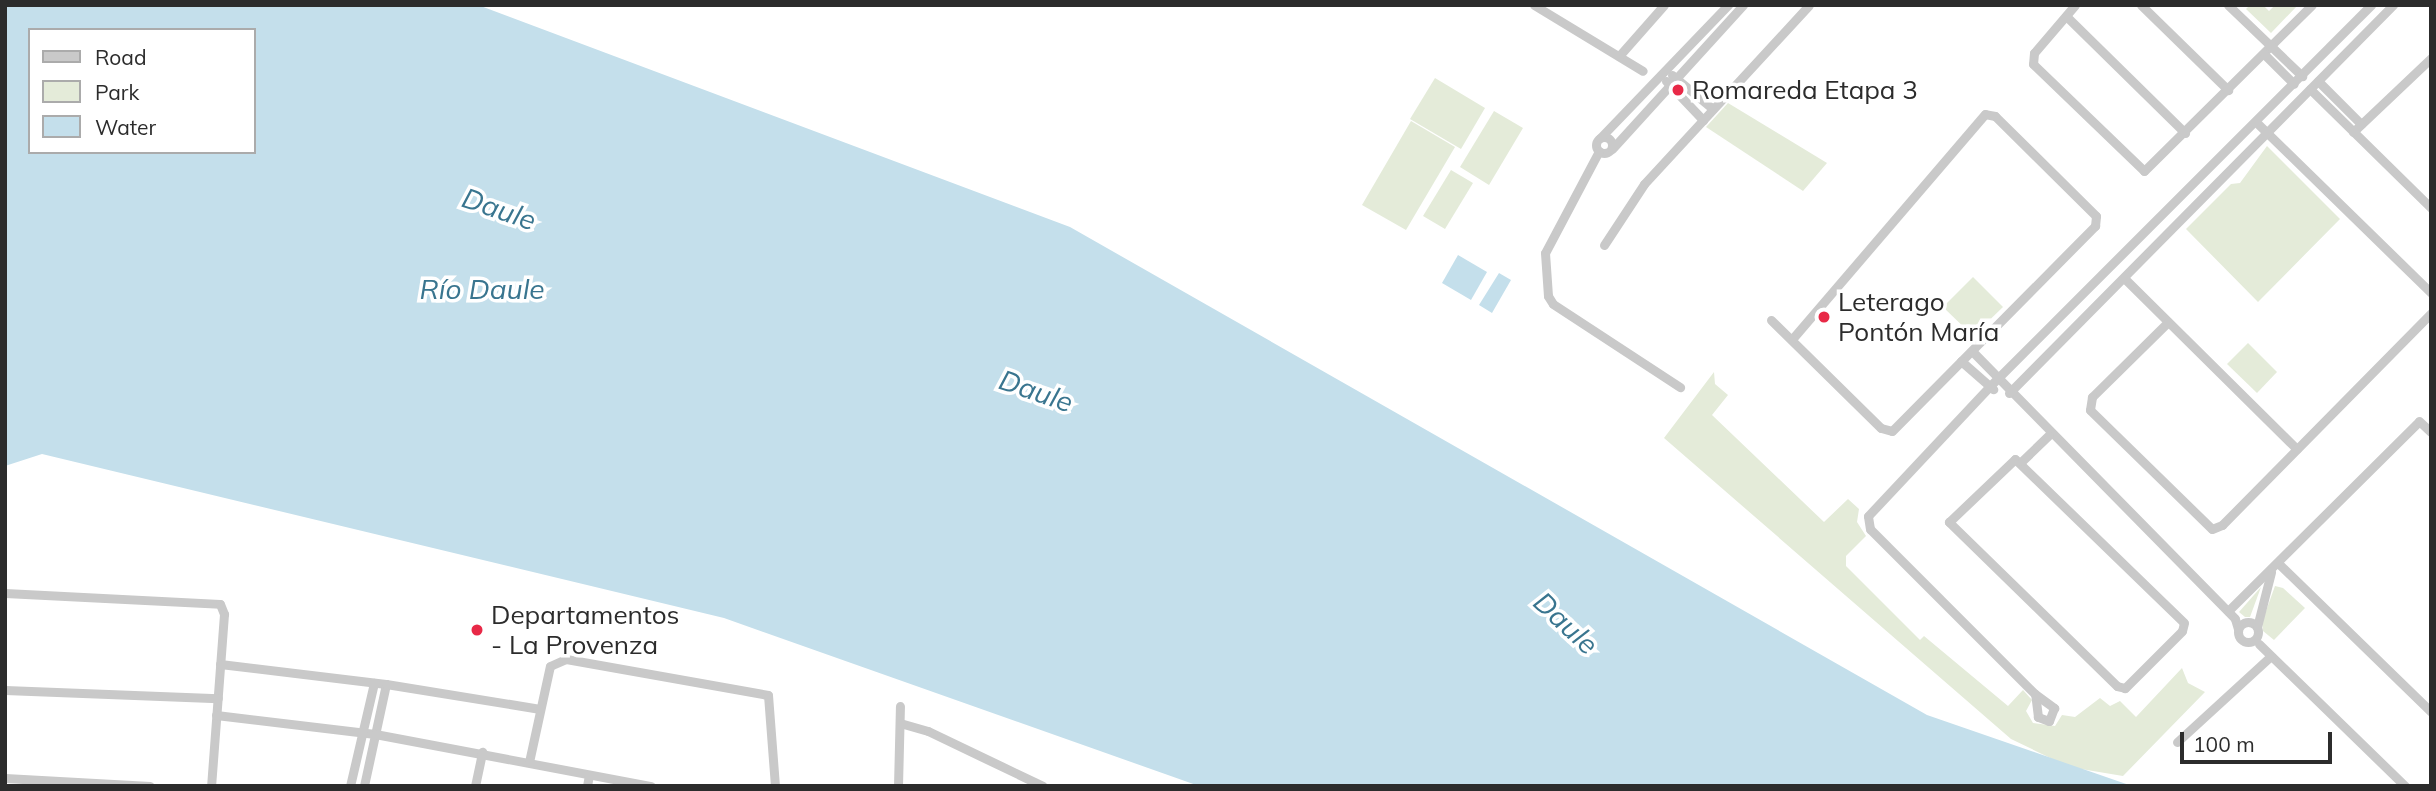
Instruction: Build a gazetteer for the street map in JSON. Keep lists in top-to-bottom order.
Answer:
{
  "water": ["Daule", "Río Daule"],
  "places": ["Romareda Etapa 3", "Leterago Pontón María", "Departamentos - La Provenza"],
  "legend": ["Road", "Park", "Water"],
  "scale_bar": "100 m"
}
